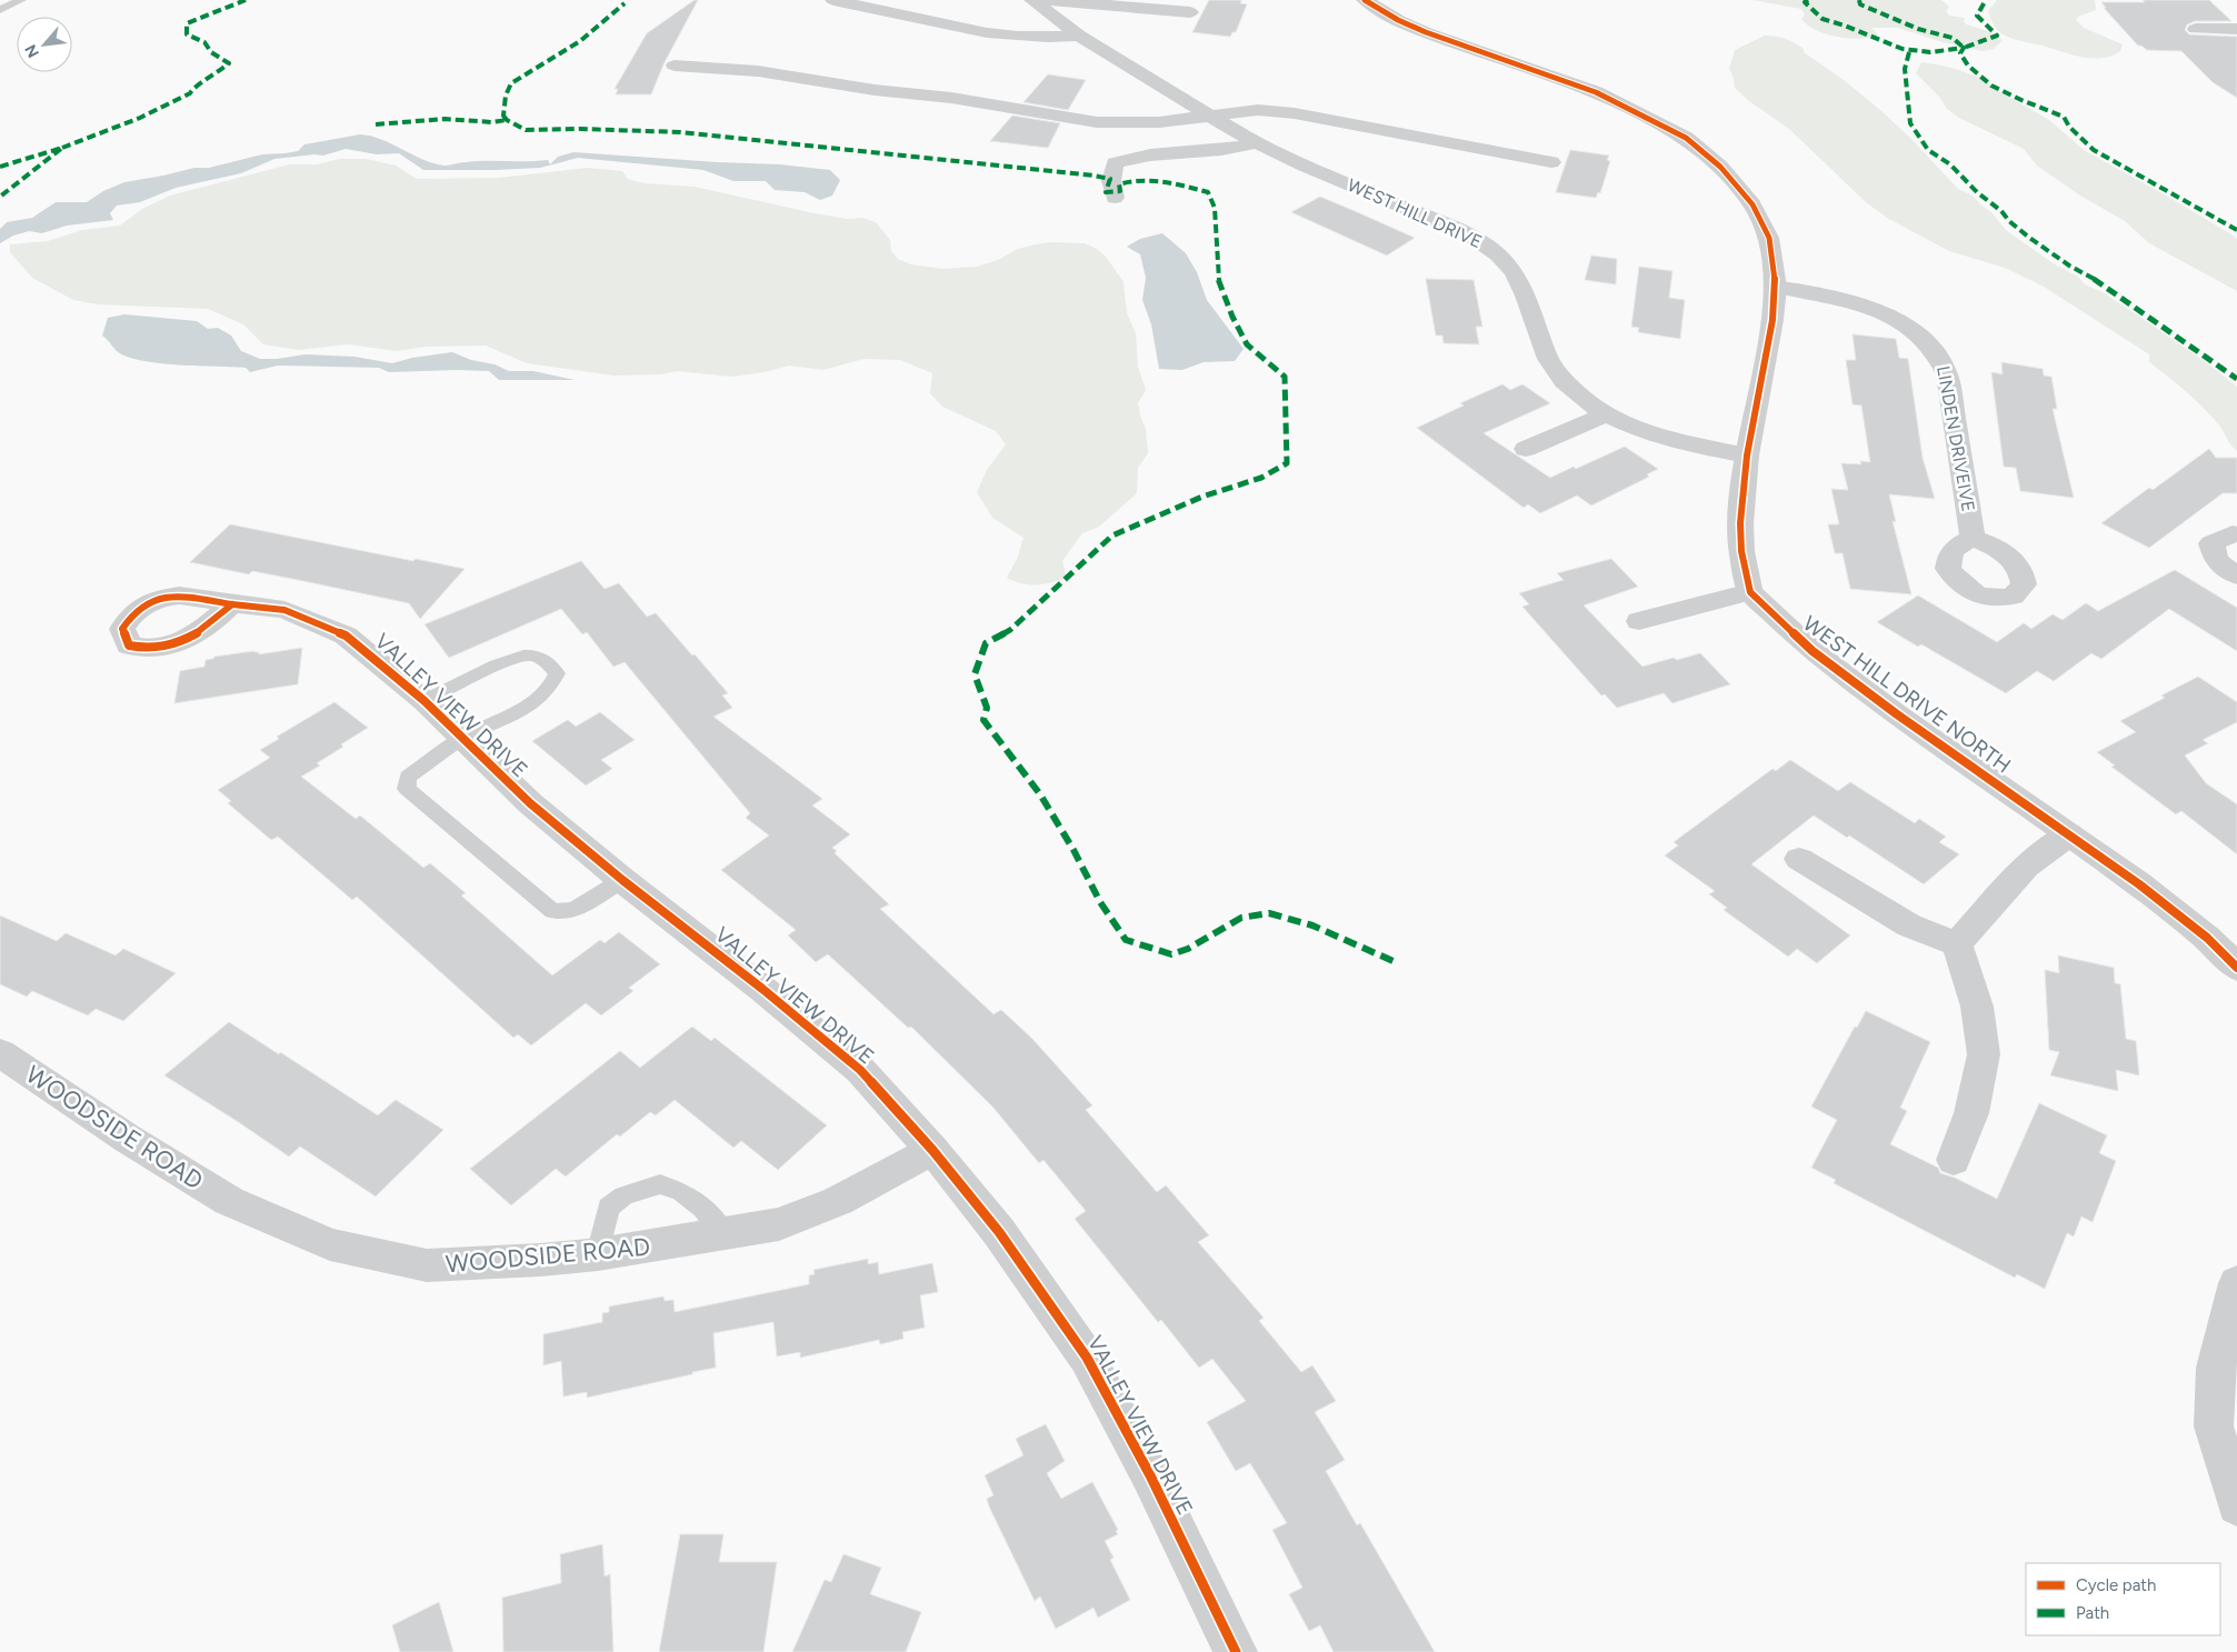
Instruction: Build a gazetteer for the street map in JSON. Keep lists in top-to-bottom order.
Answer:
{
  "streets": {
    "street": [
      "WEST HILL DRIVE",
      "LINDEN DRIVEIVE",
      "WEST HILL DRIVE NORTH",
      "VALLEY VIEW DRIVE",
      "WOODSIDE ROAD"
    ]
  },
  "crossings": [
    ["VALLEY VIEW DRIVE", "WOODSIDE ROAD"]
  ],
  "legend": ["Cycle path", "Path"],
  "north": "bottom left"
}
